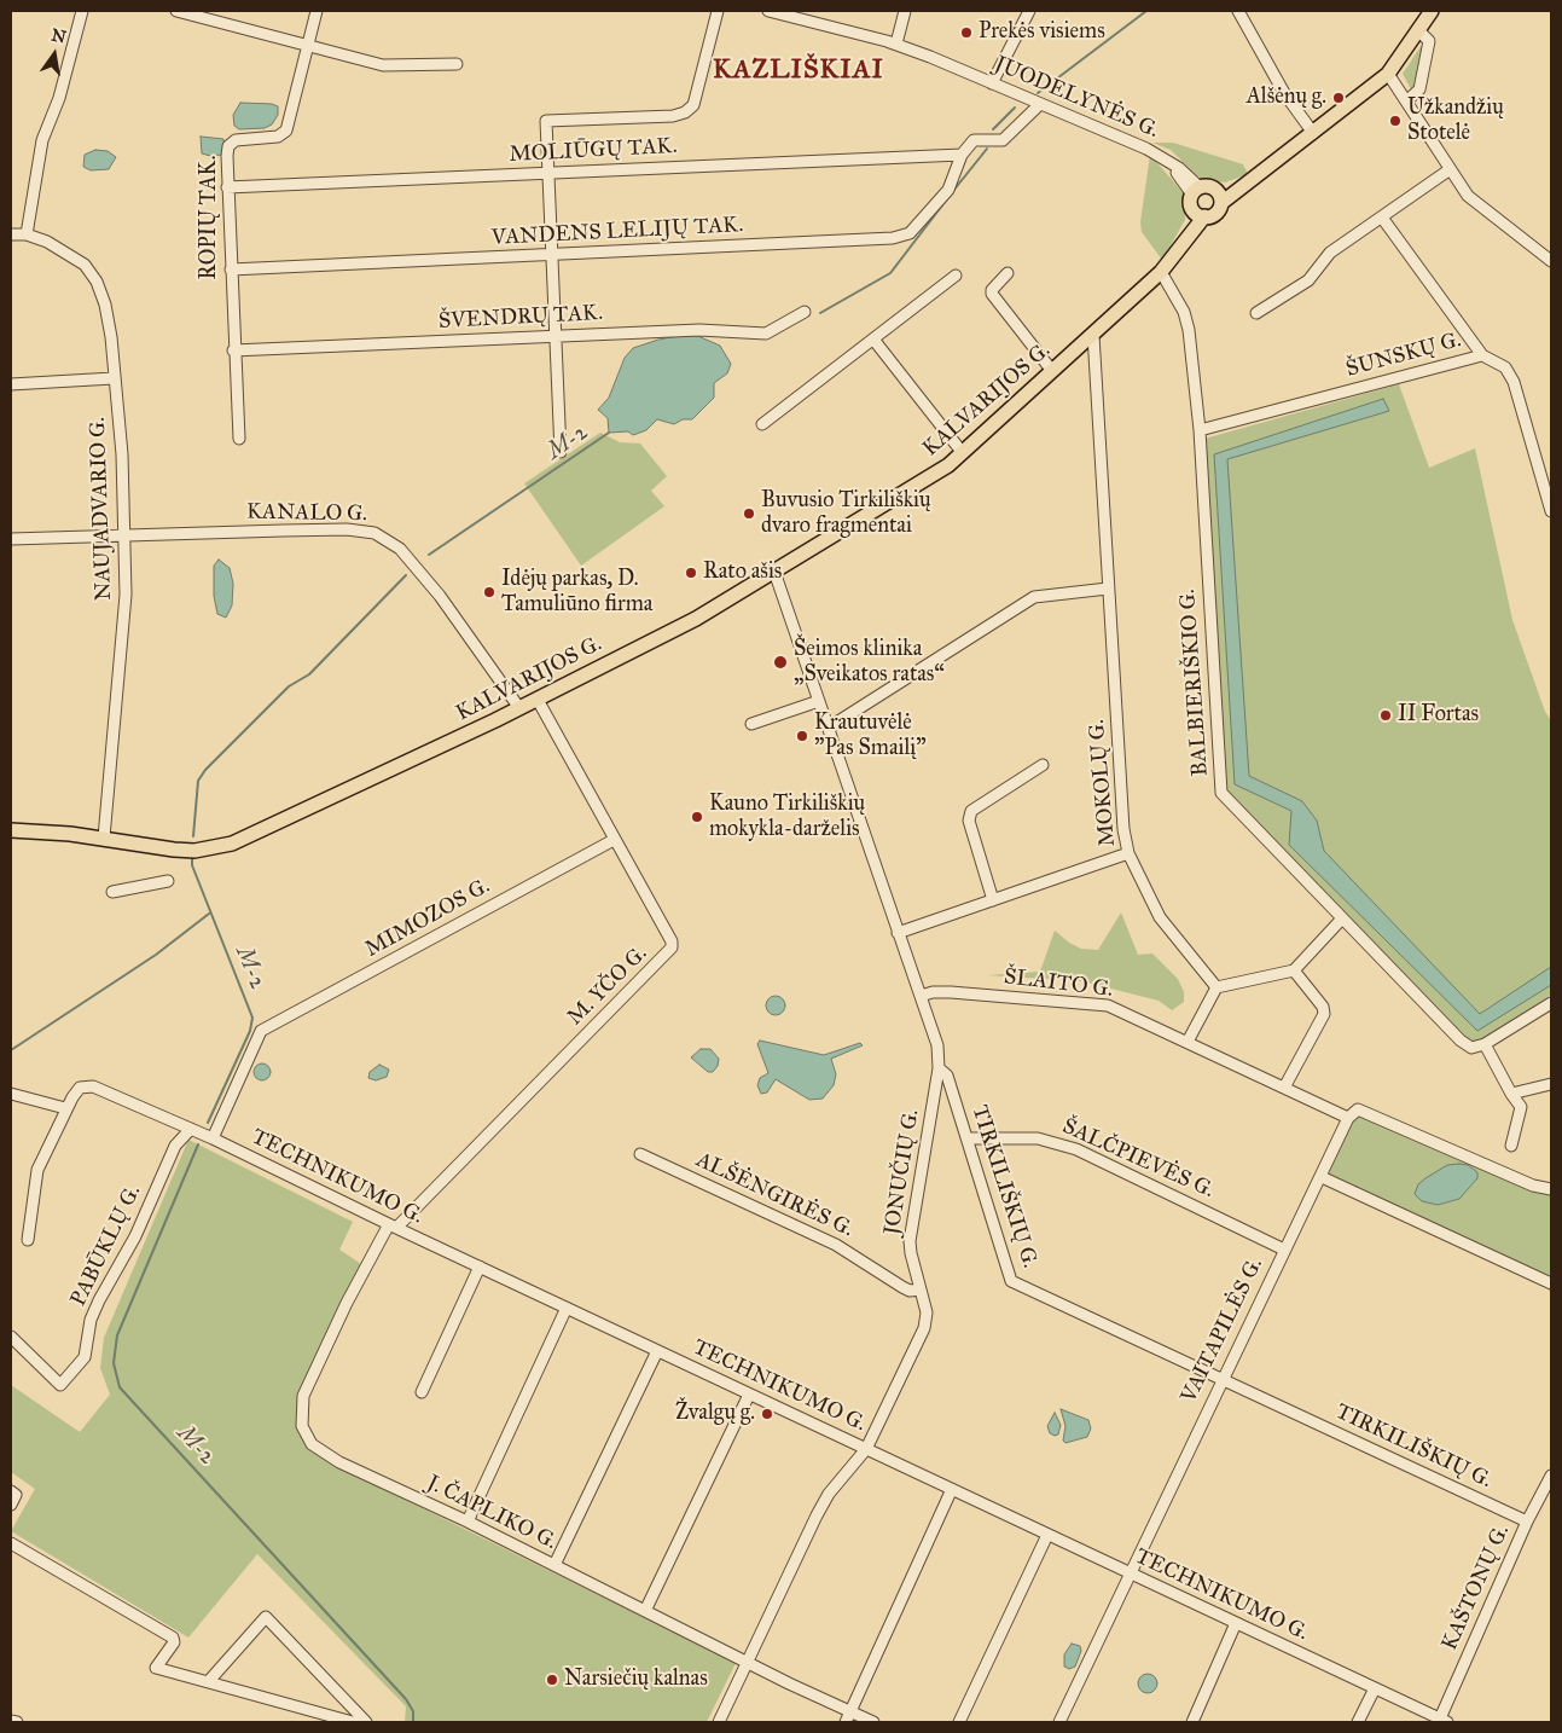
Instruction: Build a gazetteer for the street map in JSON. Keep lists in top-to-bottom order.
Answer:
{
  "streets": {
    "main road": ["KALVARIJOS G."],
    "street": [
      "JUODELYNĖS G.",
      "MOLIŪGŲ TAK.",
      "ROPIŲ TAK.",
      "VANDENS LELIJŲ TAK.",
      "ŠVENDRŲ TAK.",
      "ŠUNSKŲ G.",
      "NAUJADVARIO G.",
      "KANALO G.",
      "BALBIERIŠKIO G.",
      "MOKOLŲ G.",
      "MIMOZOS G.",
      "ŠLAITO G.",
      "M. YČO G.",
      "ŠALČPIEVĖS G.",
      "JONUČIŲ G.",
      "TECHNIKUMO G.",
      "TIRKILIŠKIŲ G.",
      "ALŠĖNGIRĖS G.",
      "PABŪKLŲ G.",
      "VAITAPILĖS G.",
      "J. ČAPLIKO G.",
      "KAŠTONŲ G."
    ]
  },
  "crossings": [
    ["JUODELYNĖS G.", "KALVARIJOS G."],
    ["MOLIŪGŲ TAK.", "ROPIŲ TAK."],
    ["MOLIŪGŲ TAK.", "VANDENS LELIJŲ TAK."],
    ["ROPIŲ TAK.", "VANDENS LELIJŲ TAK."],
    ["ROPIŲ TAK.", "ŠVENDRŲ TAK."],
    ["ŠUNSKŲ G.", "BALBIERIŠKIO G."],
    ["KALVARIJOS G.", "NAUJADVARIO G."],
    ["KALVARIJOS G.", "KANALO G."],
    ["KALVARIJOS G.", "BALBIERIŠKIO G."],
    ["KALVARIJOS G.", "MOKOLŲ G."],
    ["KALVARIJOS G.", "M. YČO G."],
    ["KALVARIJOS G.", "TIRKILIŠKIŲ G."],
    ["NAUJADVARIO G.", "KANALO G."],
    ["MIMOZOS G.", "M. YČO G."],
    ["MIMOZOS G.", "TECHNIKUMO G."],
    ["ŠLAITO G.", "TIRKILIŠKIŲ G."],
    ["M. YČO G.", "TECHNIKUMO G."],
    ["M. YČO G.", "J. ČAPLIKO G."],
    ["ŠALČPIEVĖS G.", "TIRKILIŠKIŲ G."],
    ["ŠALČPIEVĖS G.", "VAITAPILĖS G."],
    ["JONUČIŲ G.", "TECHNIKUMO G."],
    ["JONUČIŲ G.", "TIRKILIŠKIŲ G."],
    ["JONUČIŲ G.", "ALŠĖNGIRĖS G."],
    ["JONUČIŲ G.", "J. ČAPLIKO G."],
    ["TECHNIKUMO G.", "PABŪKLŲ G."],
    ["TECHNIKUMO G.", "VAITAPILĖS G."],
    ["TECHNIKUMO G.", "J. ČAPLIKO G."],
    ["TECHNIKUMO G.", "KAŠTONŲ G."],
    ["TIRKILIŠKIŲ G.", "VAITAPILĖS G."],
    ["TIRKILIŠKIŲ G.", "KAŠTONŲ G."]
  ],
  "districts": ["KAZLIŠKIAI"],
  "water": ["M-2"],
  "places": [
    "Prekės visiems",
    "Alšėnų g.",
    "Užkandžių Stotelė",
    "Buvusio Tirkiliškių dvaro fragmentai",
    "Rato ašis",
    "Idėjų parkas, D. Tamuliūno firma",
    "Šeimos klinika „Sveikatos ratas“",
    "II Fortas",
    "Krautuvėlė \"Pas Smailį\"",
    "Kauno Tirkiliškių mokykla-darželis",
    "Žvalgų g.",
    "Narsiečių kalnas"
  ],
  "north": "top"
}
